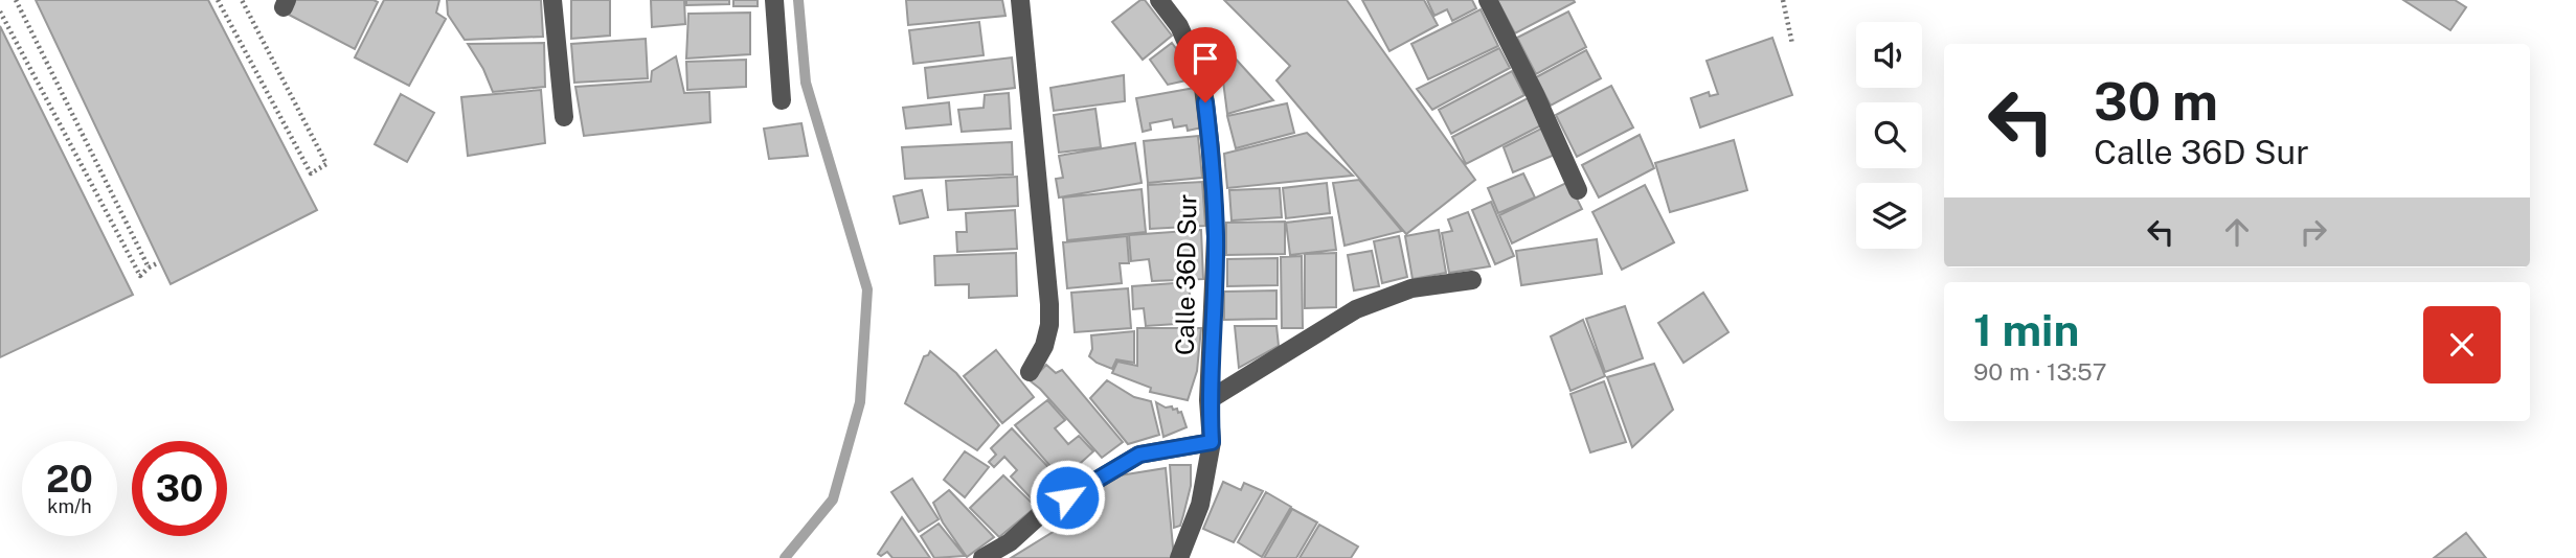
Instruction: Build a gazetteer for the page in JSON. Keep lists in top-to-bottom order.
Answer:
{
  "streets": {
    "street": ["Calle 36D Sur"]
  },
  "page": {
    "turn": ["30 m", "Calle 36D Sur"],
    "heading": ["1 min", "90 m · 13:57"],
    "speed": "20 km/h",
    "limit": "30"
  }
}
